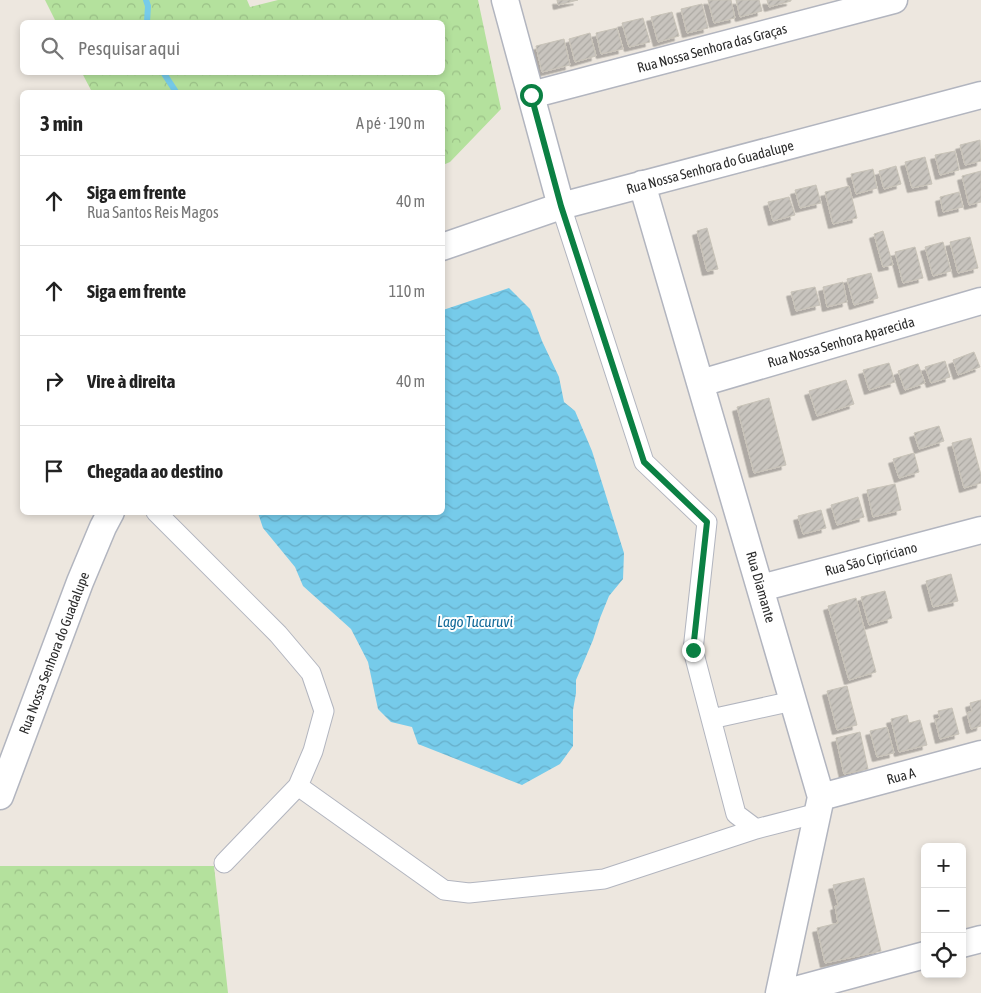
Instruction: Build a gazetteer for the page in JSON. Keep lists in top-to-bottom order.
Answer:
{
  "streets": {
    "street": [
      "Rua Nossa Senhora das Graças",
      "Rua Nossa Senhora do Guadalupe",
      "Rua Nossa Senhora Aparecida",
      "Rua São Cipriciano",
      "Rua Diamante",
      "Rua A"
    ]
  },
  "crossings": [
    ["Rua Nossa Senhora do Guadalupe", "Rua Diamante"],
    ["Rua Nossa Senhora Aparecida", "Rua Diamante"],
    ["Rua São Cipriciano", "Rua Diamante"],
    ["Rua Diamante", "Rua A"]
  ],
  "water": ["Lago Tucuruvi"],
  "page": {
    "search": "Pesquisar aqui",
    "heading": ["3 min", "A pé · 190 m"],
    "list": [
      ["Siga em frente", "Rua Santos Reis Magos", "40 m"],
      ["Siga em frente", "110 m"],
      ["Vire à direita", "40 m"],
      "Chegada ao destino"
    ],
    "map_buttons": ["+", "−"]
  }
}
